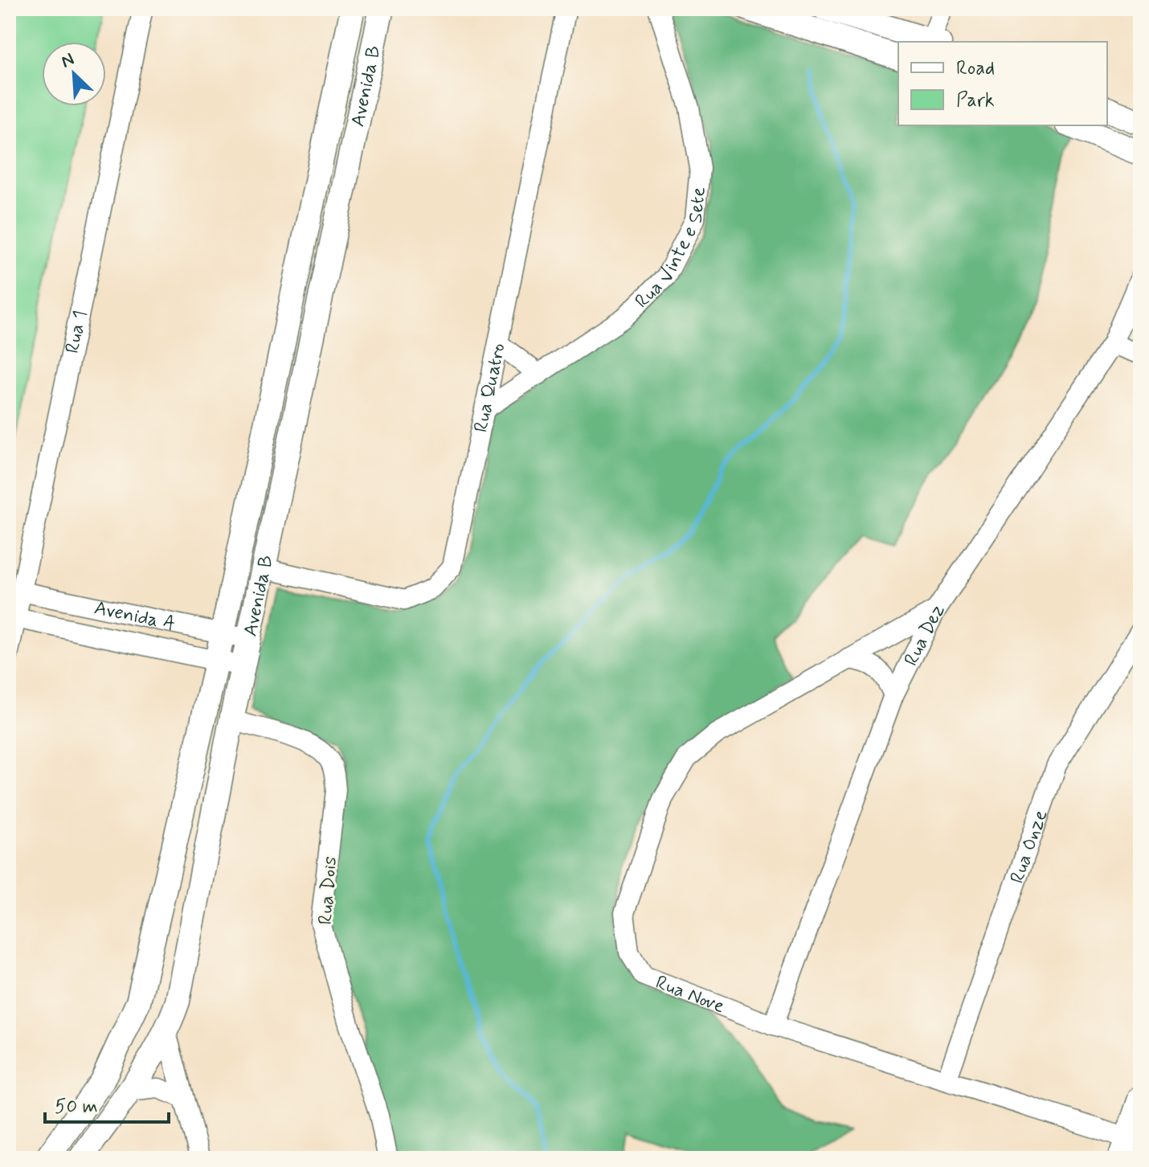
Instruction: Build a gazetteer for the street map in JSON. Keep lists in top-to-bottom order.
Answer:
{
  "streets": {
    "street": [
      "Avenida B",
      "Rua Vinte e Sete",
      "Rua 1",
      "Rua Quatro",
      "Avenida A",
      "Rua Dez",
      "Rua Onze",
      "Rua Dois",
      "Rua Nove"
    ]
  },
  "crossings": [
    ["Avenida B", "Rua Quatro"],
    ["Avenida B", "Avenida A"],
    ["Avenida B", "Rua Dois"],
    ["Rua Vinte e Sete", "Rua Quatro"],
    ["Rua 1", "Avenida A"],
    ["Rua Dez", "Rua Nove"],
    ["Rua Onze", "Rua Nove"]
  ],
  "legend": ["Road", "Park"],
  "scale_bar": "50 m",
  "north": "top left"
}
